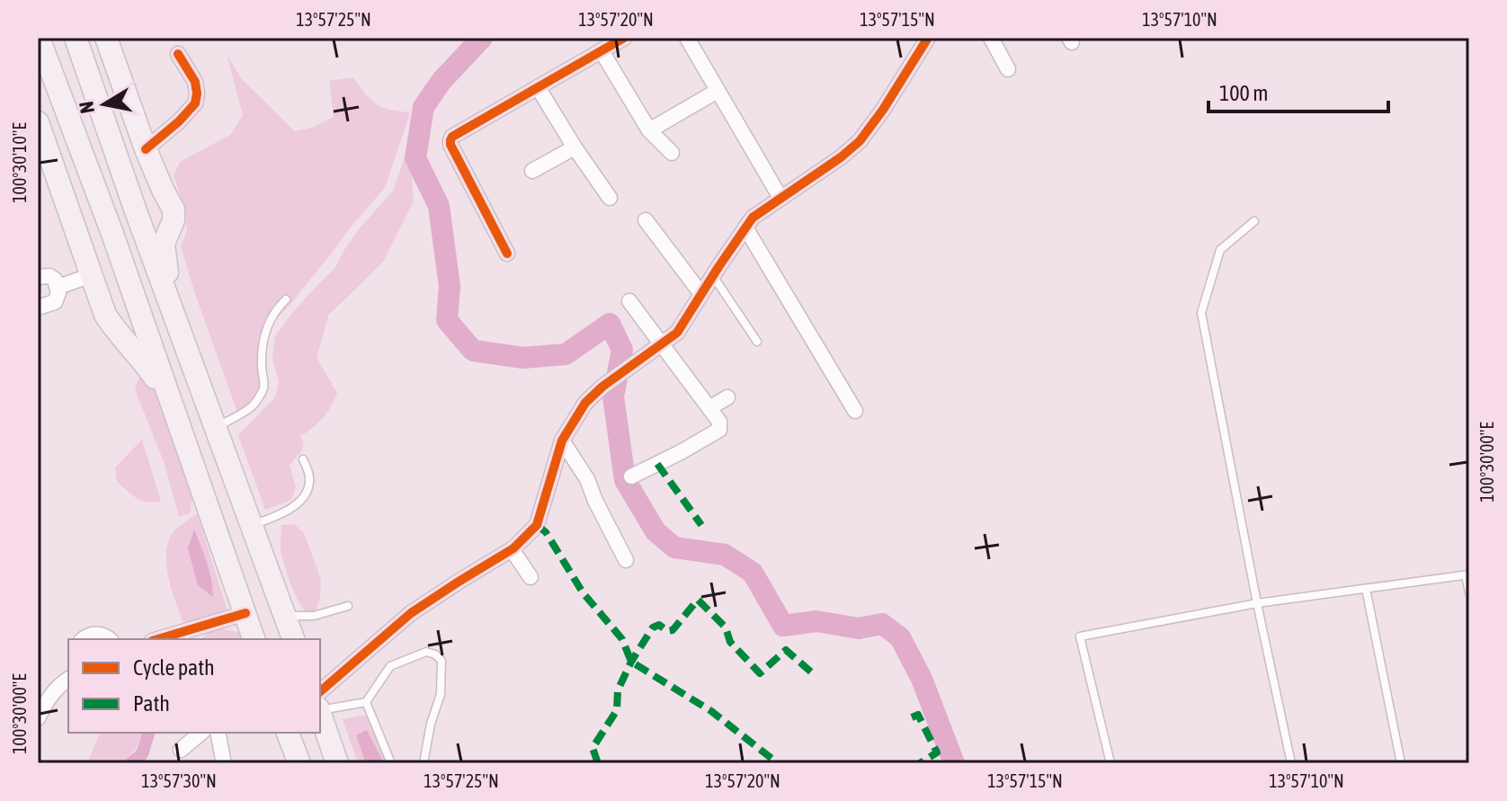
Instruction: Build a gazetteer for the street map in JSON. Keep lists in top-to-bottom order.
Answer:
{
  "legend": ["Cycle path", "Path"],
  "scale_bar": "100 m",
  "north": "left",
  "coordinates": [
    "13°57'25\"N",
    "13°57'20\"N",
    "13°57'15\"N",
    "13°57'10\"N",
    "100°30'10\"E",
    "100°30'00\"E",
    "13°57'30\"N"
  ]
}
